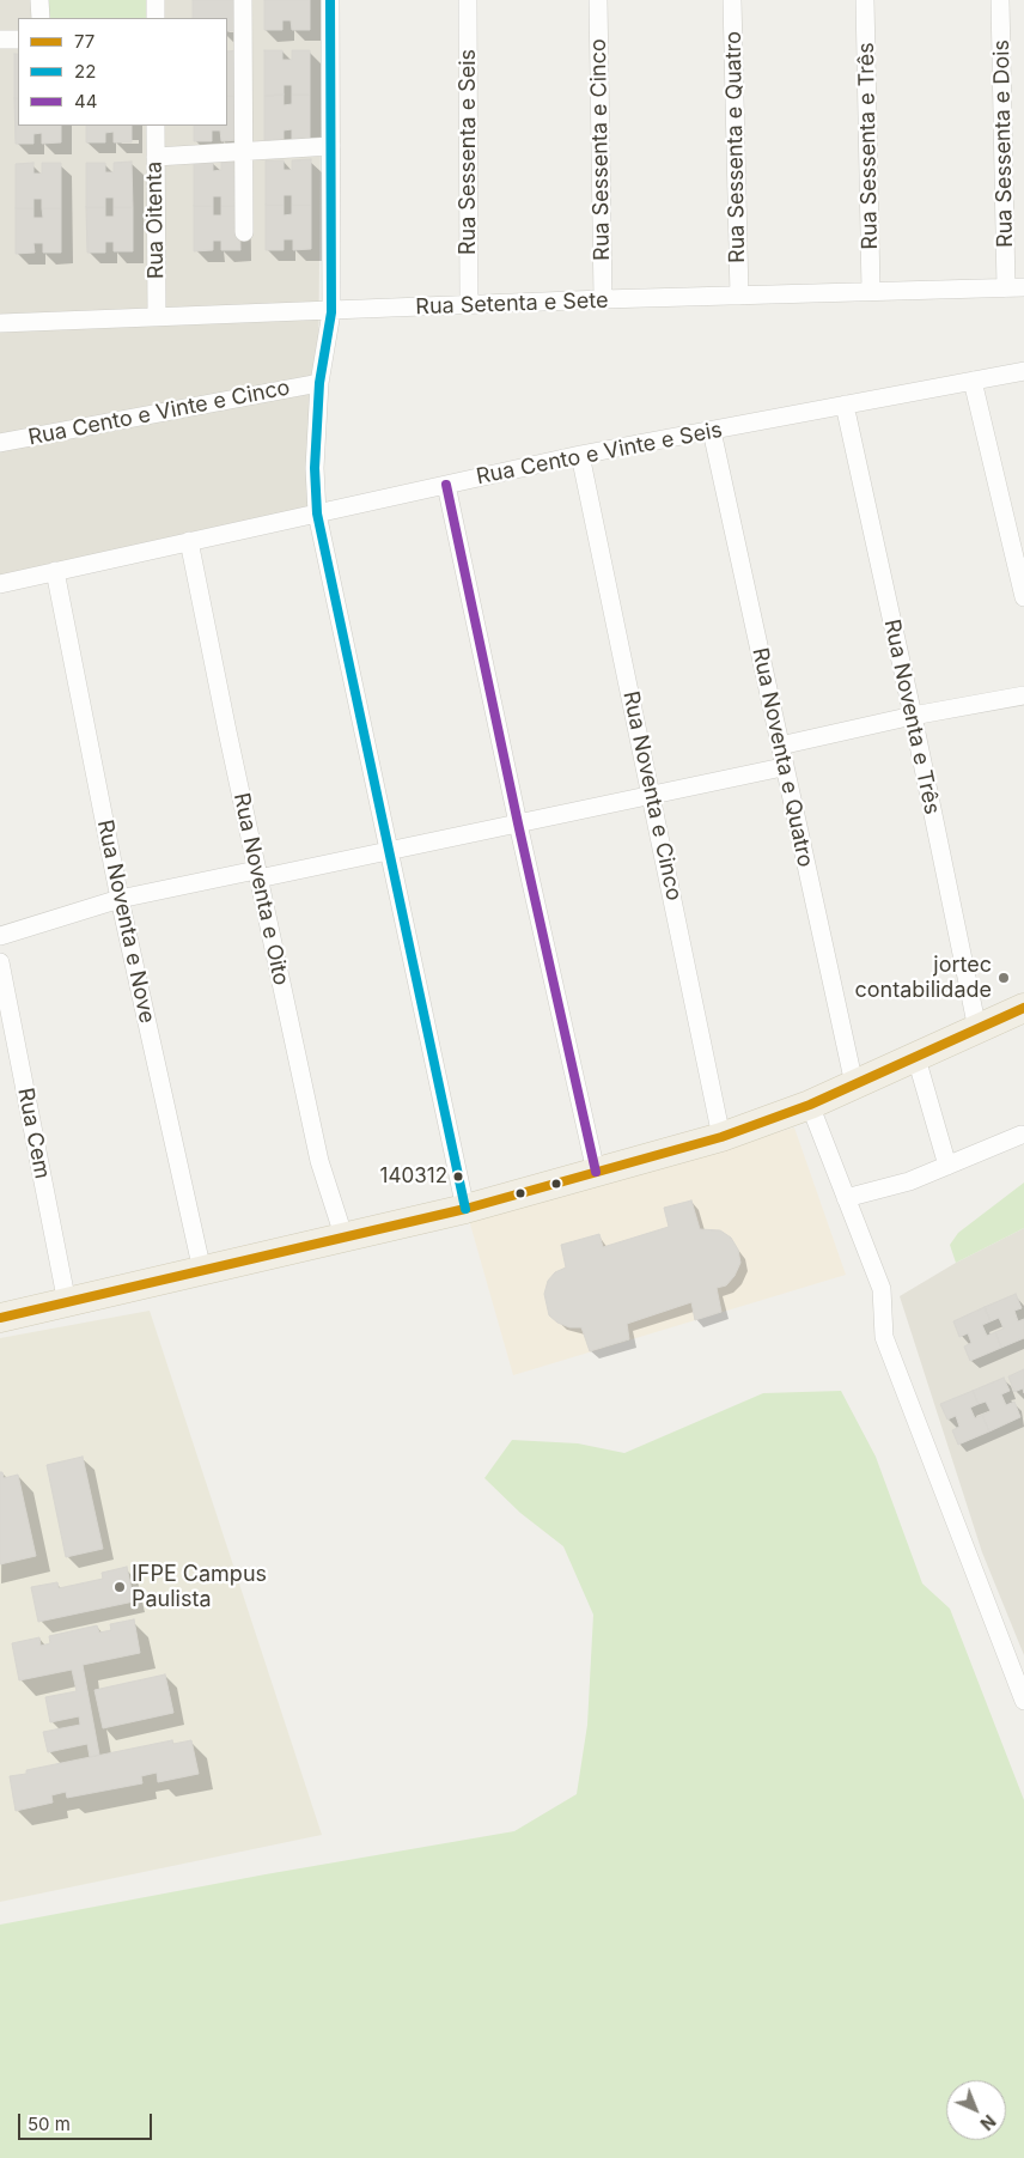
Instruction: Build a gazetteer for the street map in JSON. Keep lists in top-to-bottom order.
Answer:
{
  "streets": {
    "street": [
      "Rua Sessenta e Dois",
      "Rua Sessenta e Três",
      "Rua Sessenta e Quatro",
      "Rua Sessenta e Cinco",
      "Rua Sessenta e Seis",
      "Rua Oitenta",
      "Rua Setenta e Sete",
      "Rua Cento e Vinte e Cinco",
      "Rua Cento e Vinte e Seis",
      "Rua Noventa e Três",
      "Rua Noventa e Quatro",
      "Rua Noventa e Cinco",
      "Rua Noventa e Oito",
      "Rua Noventa e Nove",
      "Rua Cem"
    ]
  },
  "crossings": [
    ["Rua Sessenta e Dois", "Rua Setenta e Sete"],
    ["Rua Sessenta e Três", "Rua Setenta e Sete"],
    ["Rua Sessenta e Quatro", "Rua Setenta e Sete"],
    ["Rua Sessenta e Cinco", "Rua Setenta e Sete"],
    ["Rua Sessenta e Seis", "Rua Setenta e Sete"],
    ["Rua Oitenta", "Rua Setenta e Sete"],
    ["Rua Cento e Vinte e Seis", "Rua Noventa e Três"],
    ["Rua Cento e Vinte e Seis", "Rua Noventa e Quatro"],
    ["Rua Cento e Vinte e Seis", "Rua Noventa e Cinco"],
    ["Rua Cento e Vinte e Seis", "Rua Noventa e Oito"],
    ["Rua Cento e Vinte e Seis", "Rua Noventa e Nove"]
  ],
  "places": ["jortec contabilidade", "140312", "IFPE Campus Paulista"],
  "lines": ["transit line 22", "transit line 44", "transit line 77"],
  "legend": ["77", "22", "44"],
  "scale_bar": "50 m",
  "north": "bottom right"
}
